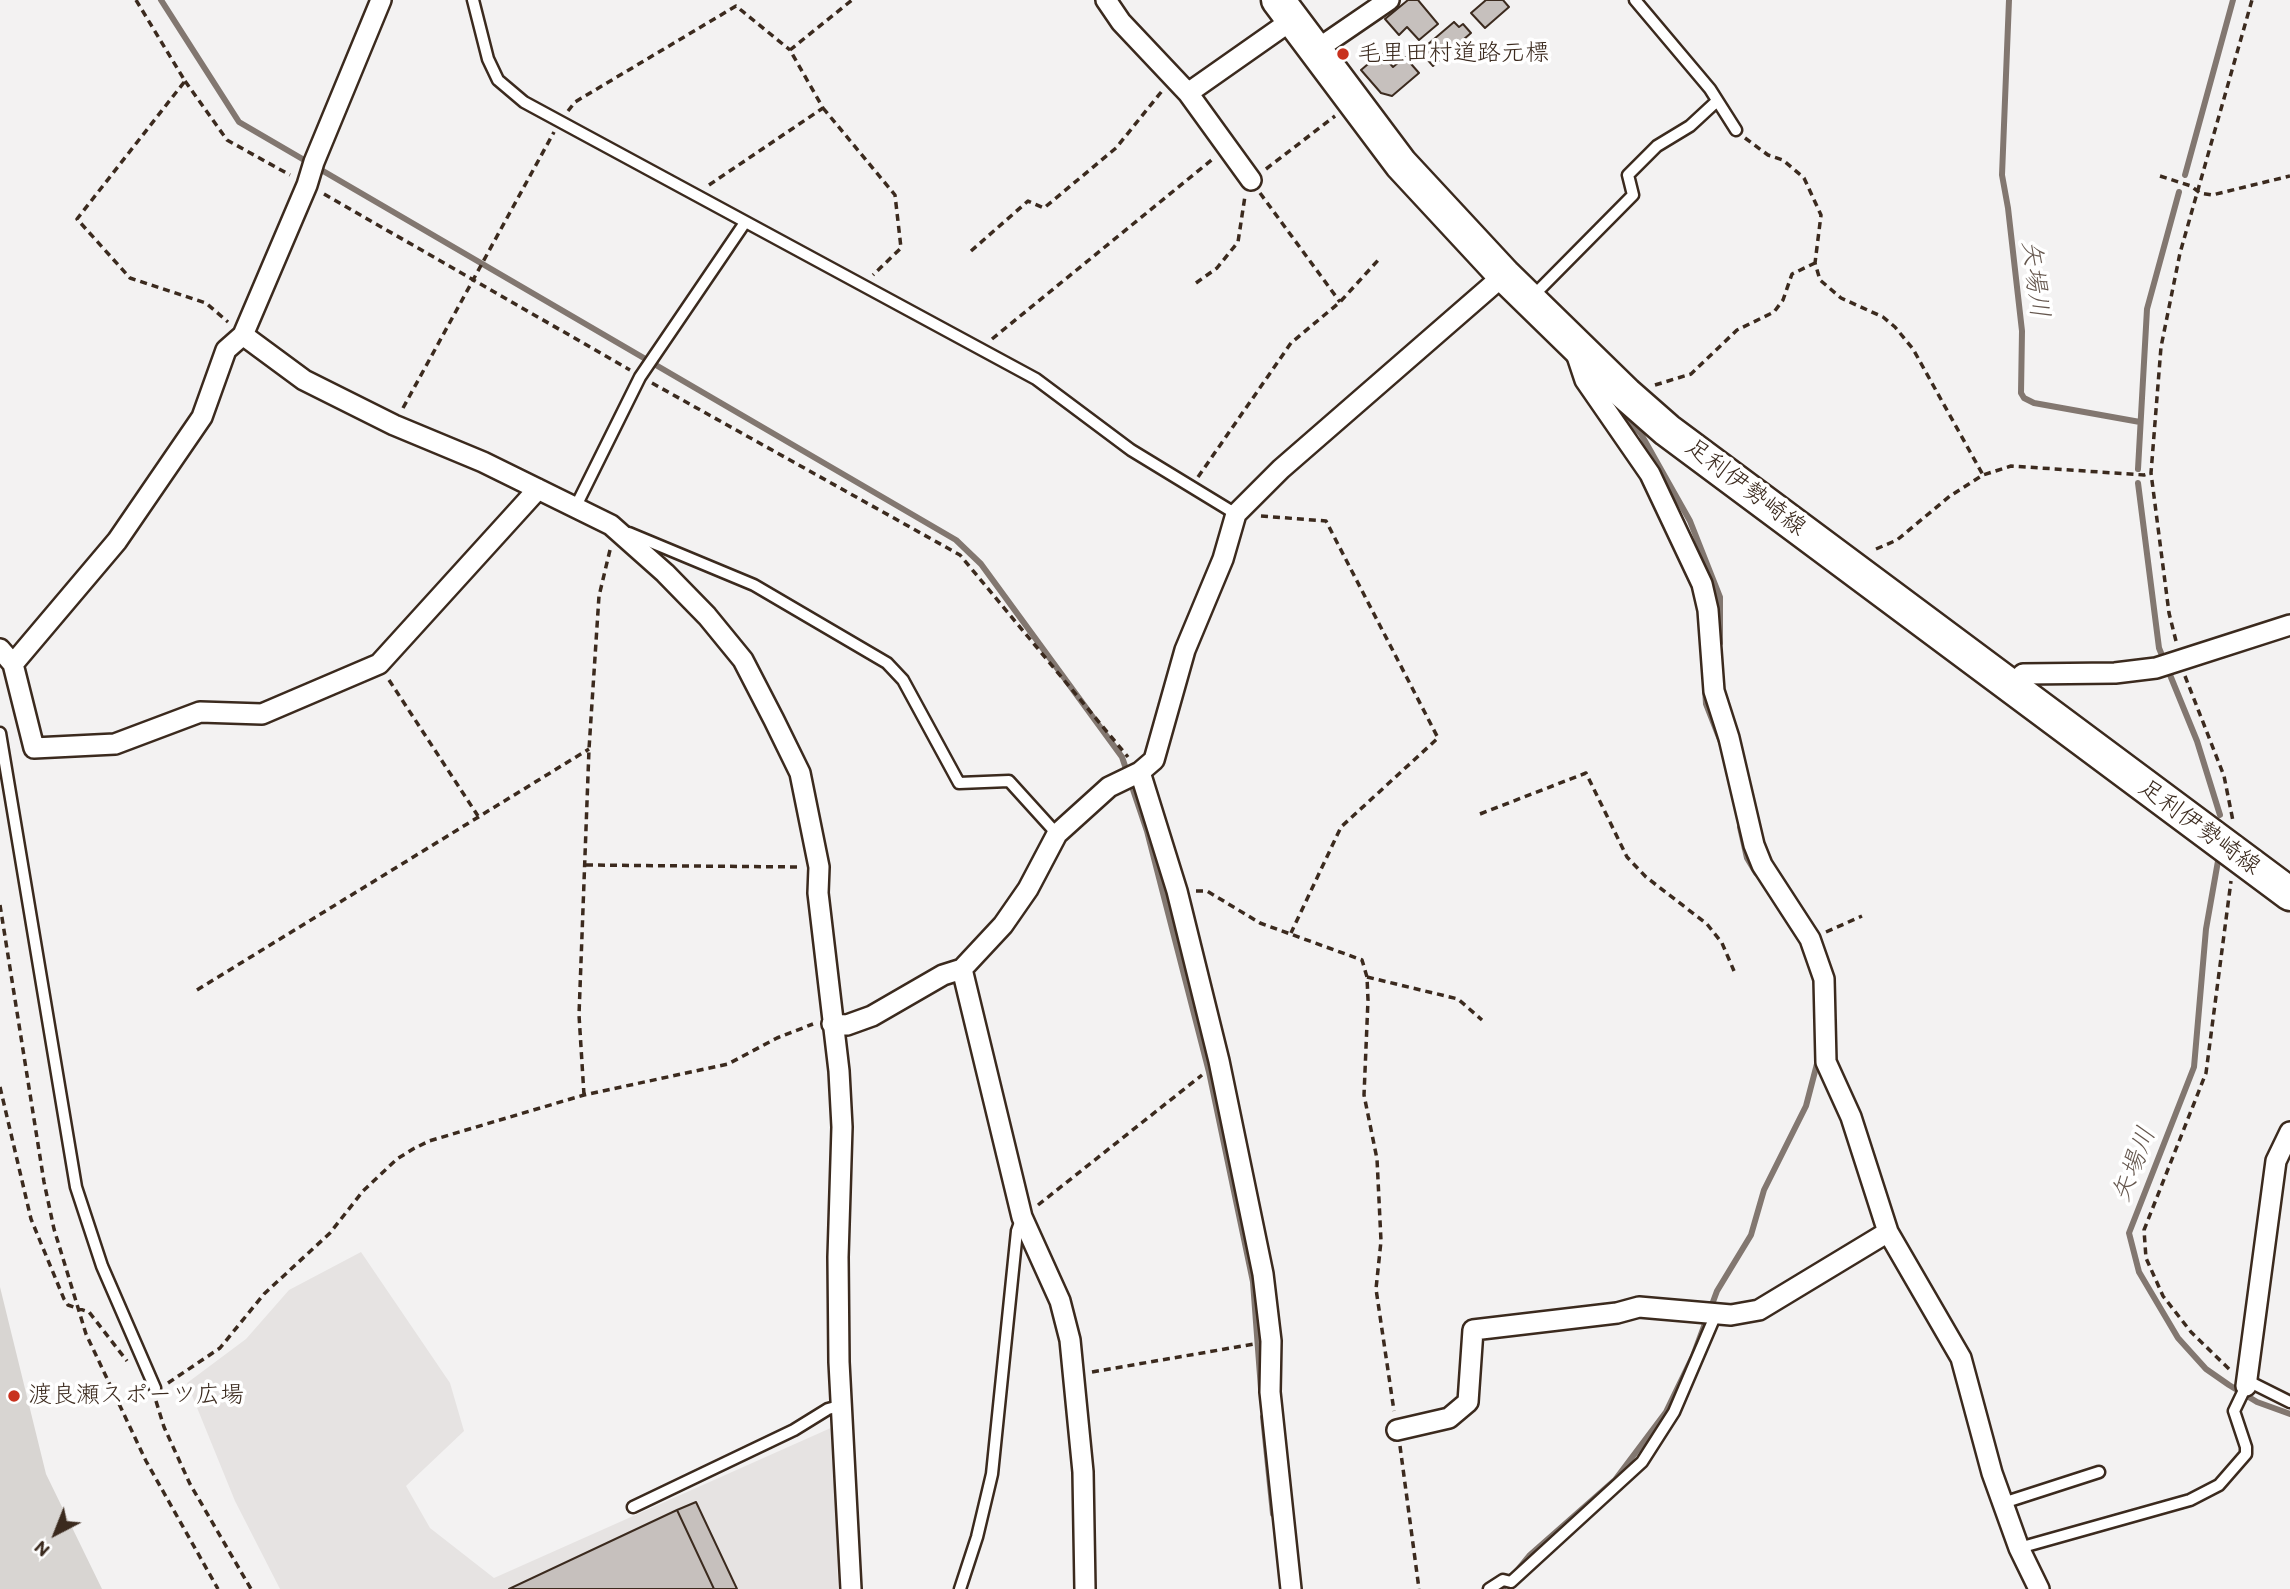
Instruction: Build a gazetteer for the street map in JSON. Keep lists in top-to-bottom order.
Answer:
{
  "streets": {
    "main road": ["足利伊勢崎線"]
  },
  "water": ["矢場川"],
  "places": ["毛里田村道路元標", "渡良瀬スポーツ広場"],
  "north": "bottom left"
}
